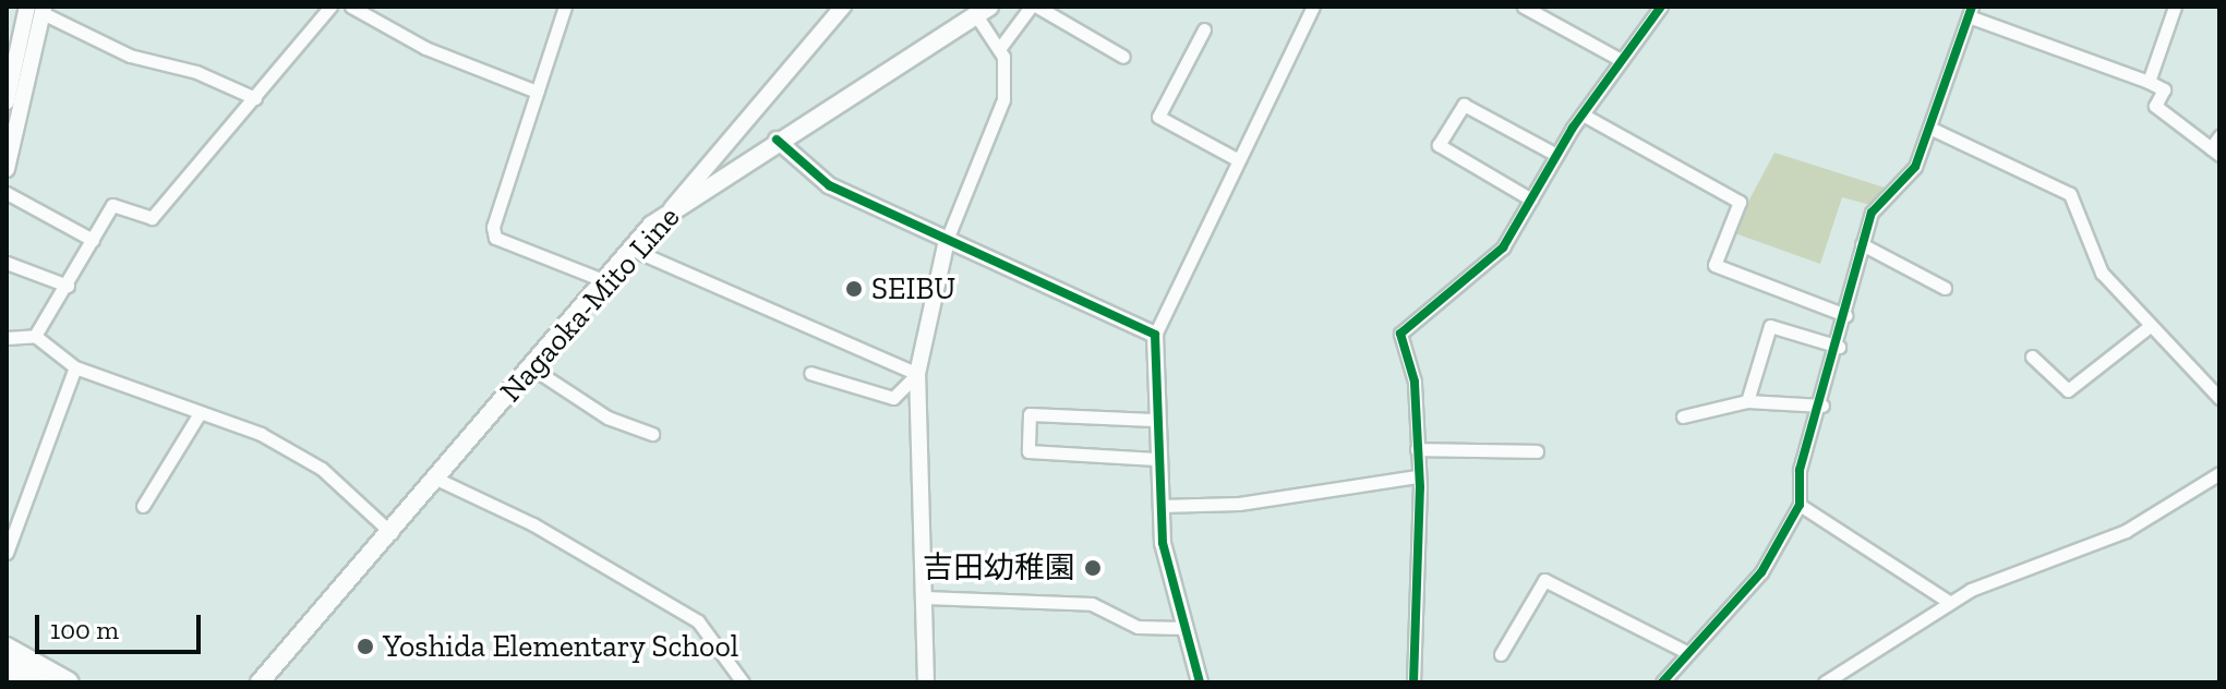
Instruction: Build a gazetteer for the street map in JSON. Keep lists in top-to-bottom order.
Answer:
{
  "streets": {
    "main road": ["Nagaoka-Mito Line"]
  },
  "places": ["SEIBU", "吉田幼稚園", "Yoshida Elementary School"],
  "scale_bar": "100 m"
}
